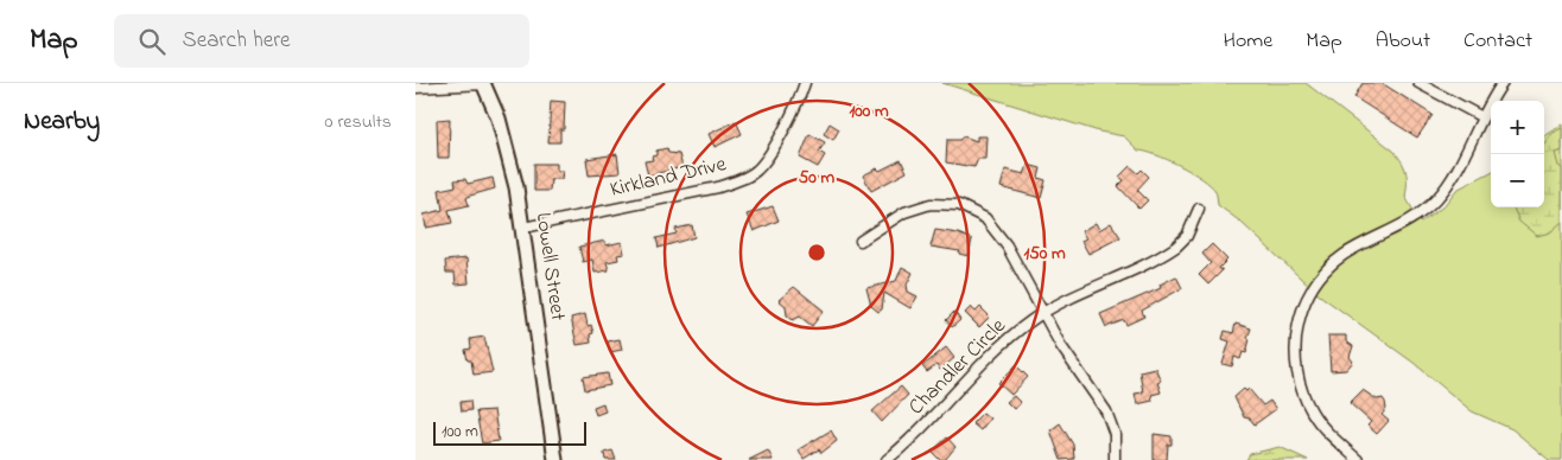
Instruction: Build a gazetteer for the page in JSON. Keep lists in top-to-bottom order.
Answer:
{
  "streets": {
    "main road": ["Lowell Street"],
    "street": ["Kirkland Drive", "Chandler Circle"]
  },
  "crossings": [
    ["Kirkland Drive", "Lowell Street"]
  ],
  "scale_bar": "100 m",
  "page": {
    "header": "Map",
    "search": "Search here",
    "nav": [
      "Home",
      "Map",
      "About",
      "Contact"
    ],
    "heading": ["Nearby", "0 results"],
    "map_buttons": ["+", "−"],
    "scale": "100 m"
  },
  "rings": ["100 m", "50 m", "150 m"]
}
